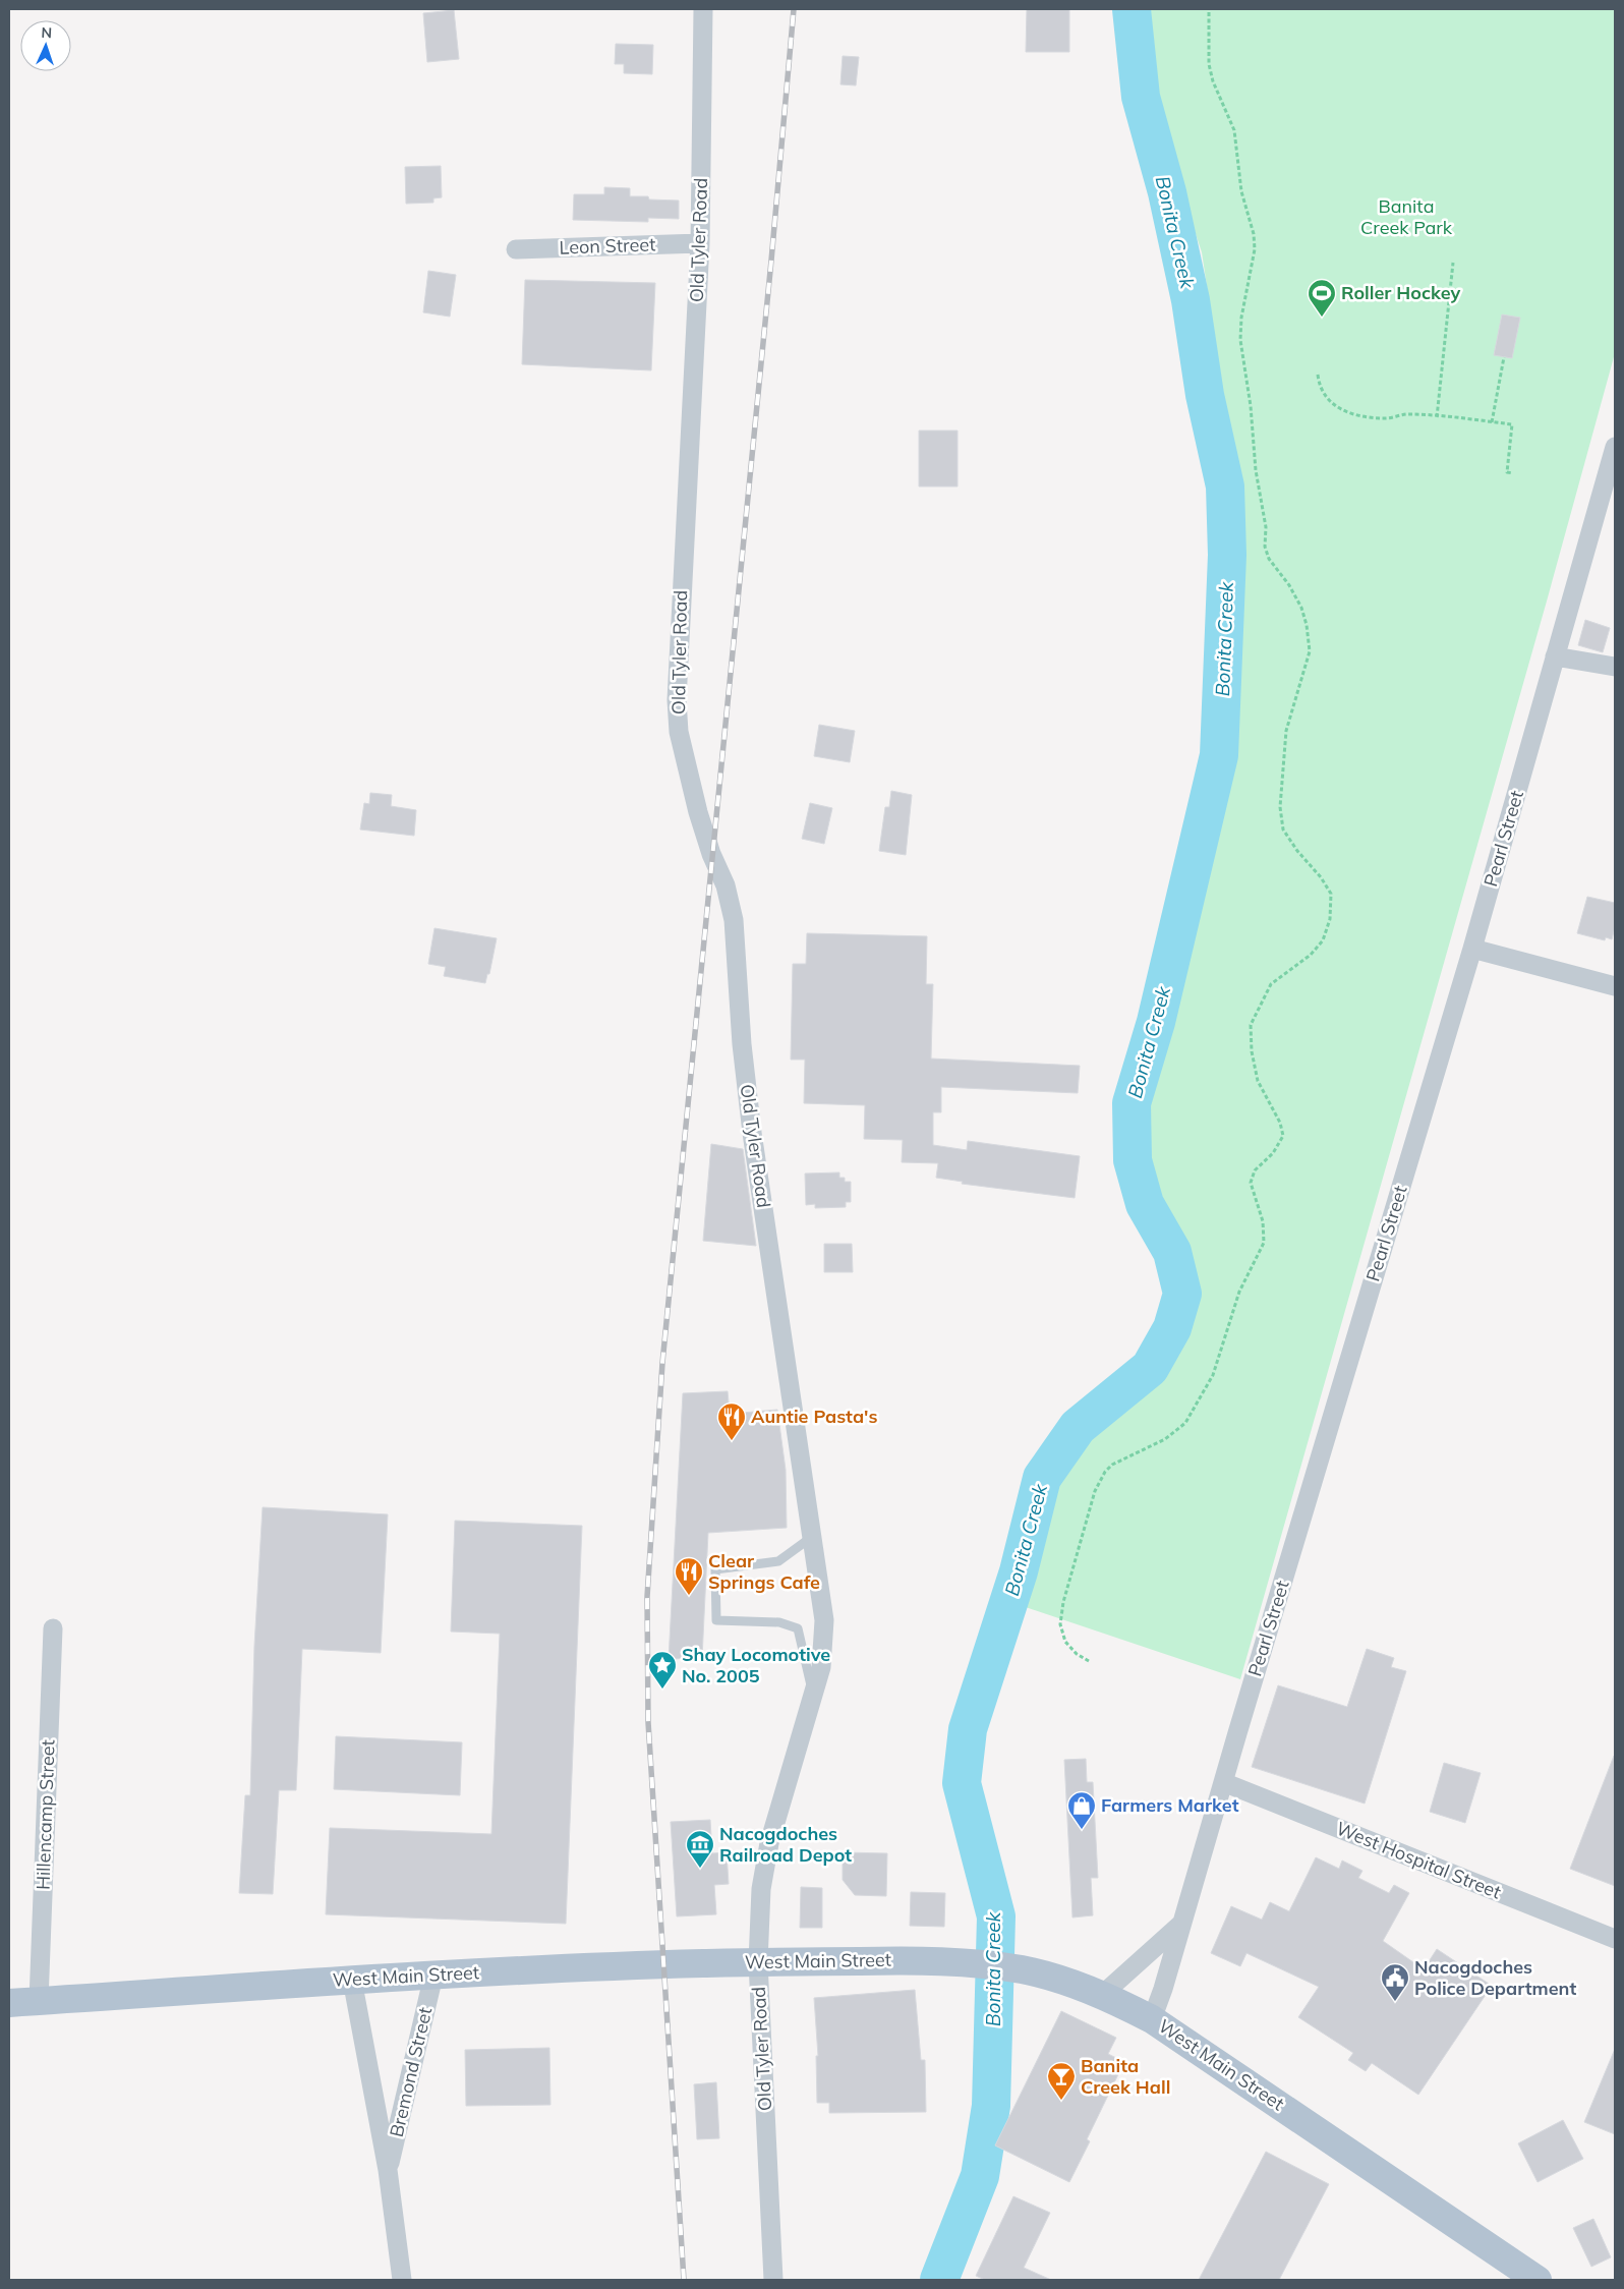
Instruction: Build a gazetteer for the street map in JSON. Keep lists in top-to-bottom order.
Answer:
{
  "streets": {
    "main road": ["West Main Street"],
    "street": [
      "Old Tyler Road",
      "Leon Street",
      "Pearl Street",
      "Hillencamp Street",
      "West Hospital Street",
      "Bremond Street"
    ]
  },
  "crossings": [
    ["Old Tyler Road", "Leon Street"],
    ["Old Tyler Road", "West Main Street"],
    ["Pearl Street", "West Hospital Street"],
    ["Pearl Street", "West Main Street"],
    ["Hillencamp Street", "West Main Street"],
    ["West Main Street", "Bremond Street"]
  ],
  "water": ["Bonita Creek"],
  "parks": ["Banita Creek Park"],
  "places": {
    "sports": ["Roller Hockey"],
    "restaurant": ["Auntie Pasta's", "Clear Springs Cafe"],
    "place": ["Shay Locomotive No. 2005"],
    "shop": ["Farmers Market"],
    "museum": ["Nacogdoches Railroad Depot"],
    "public building": ["Nacogdoches Police Department"],
    "bar": ["Banita Creek Hall"]
  },
  "north": "top"
}
